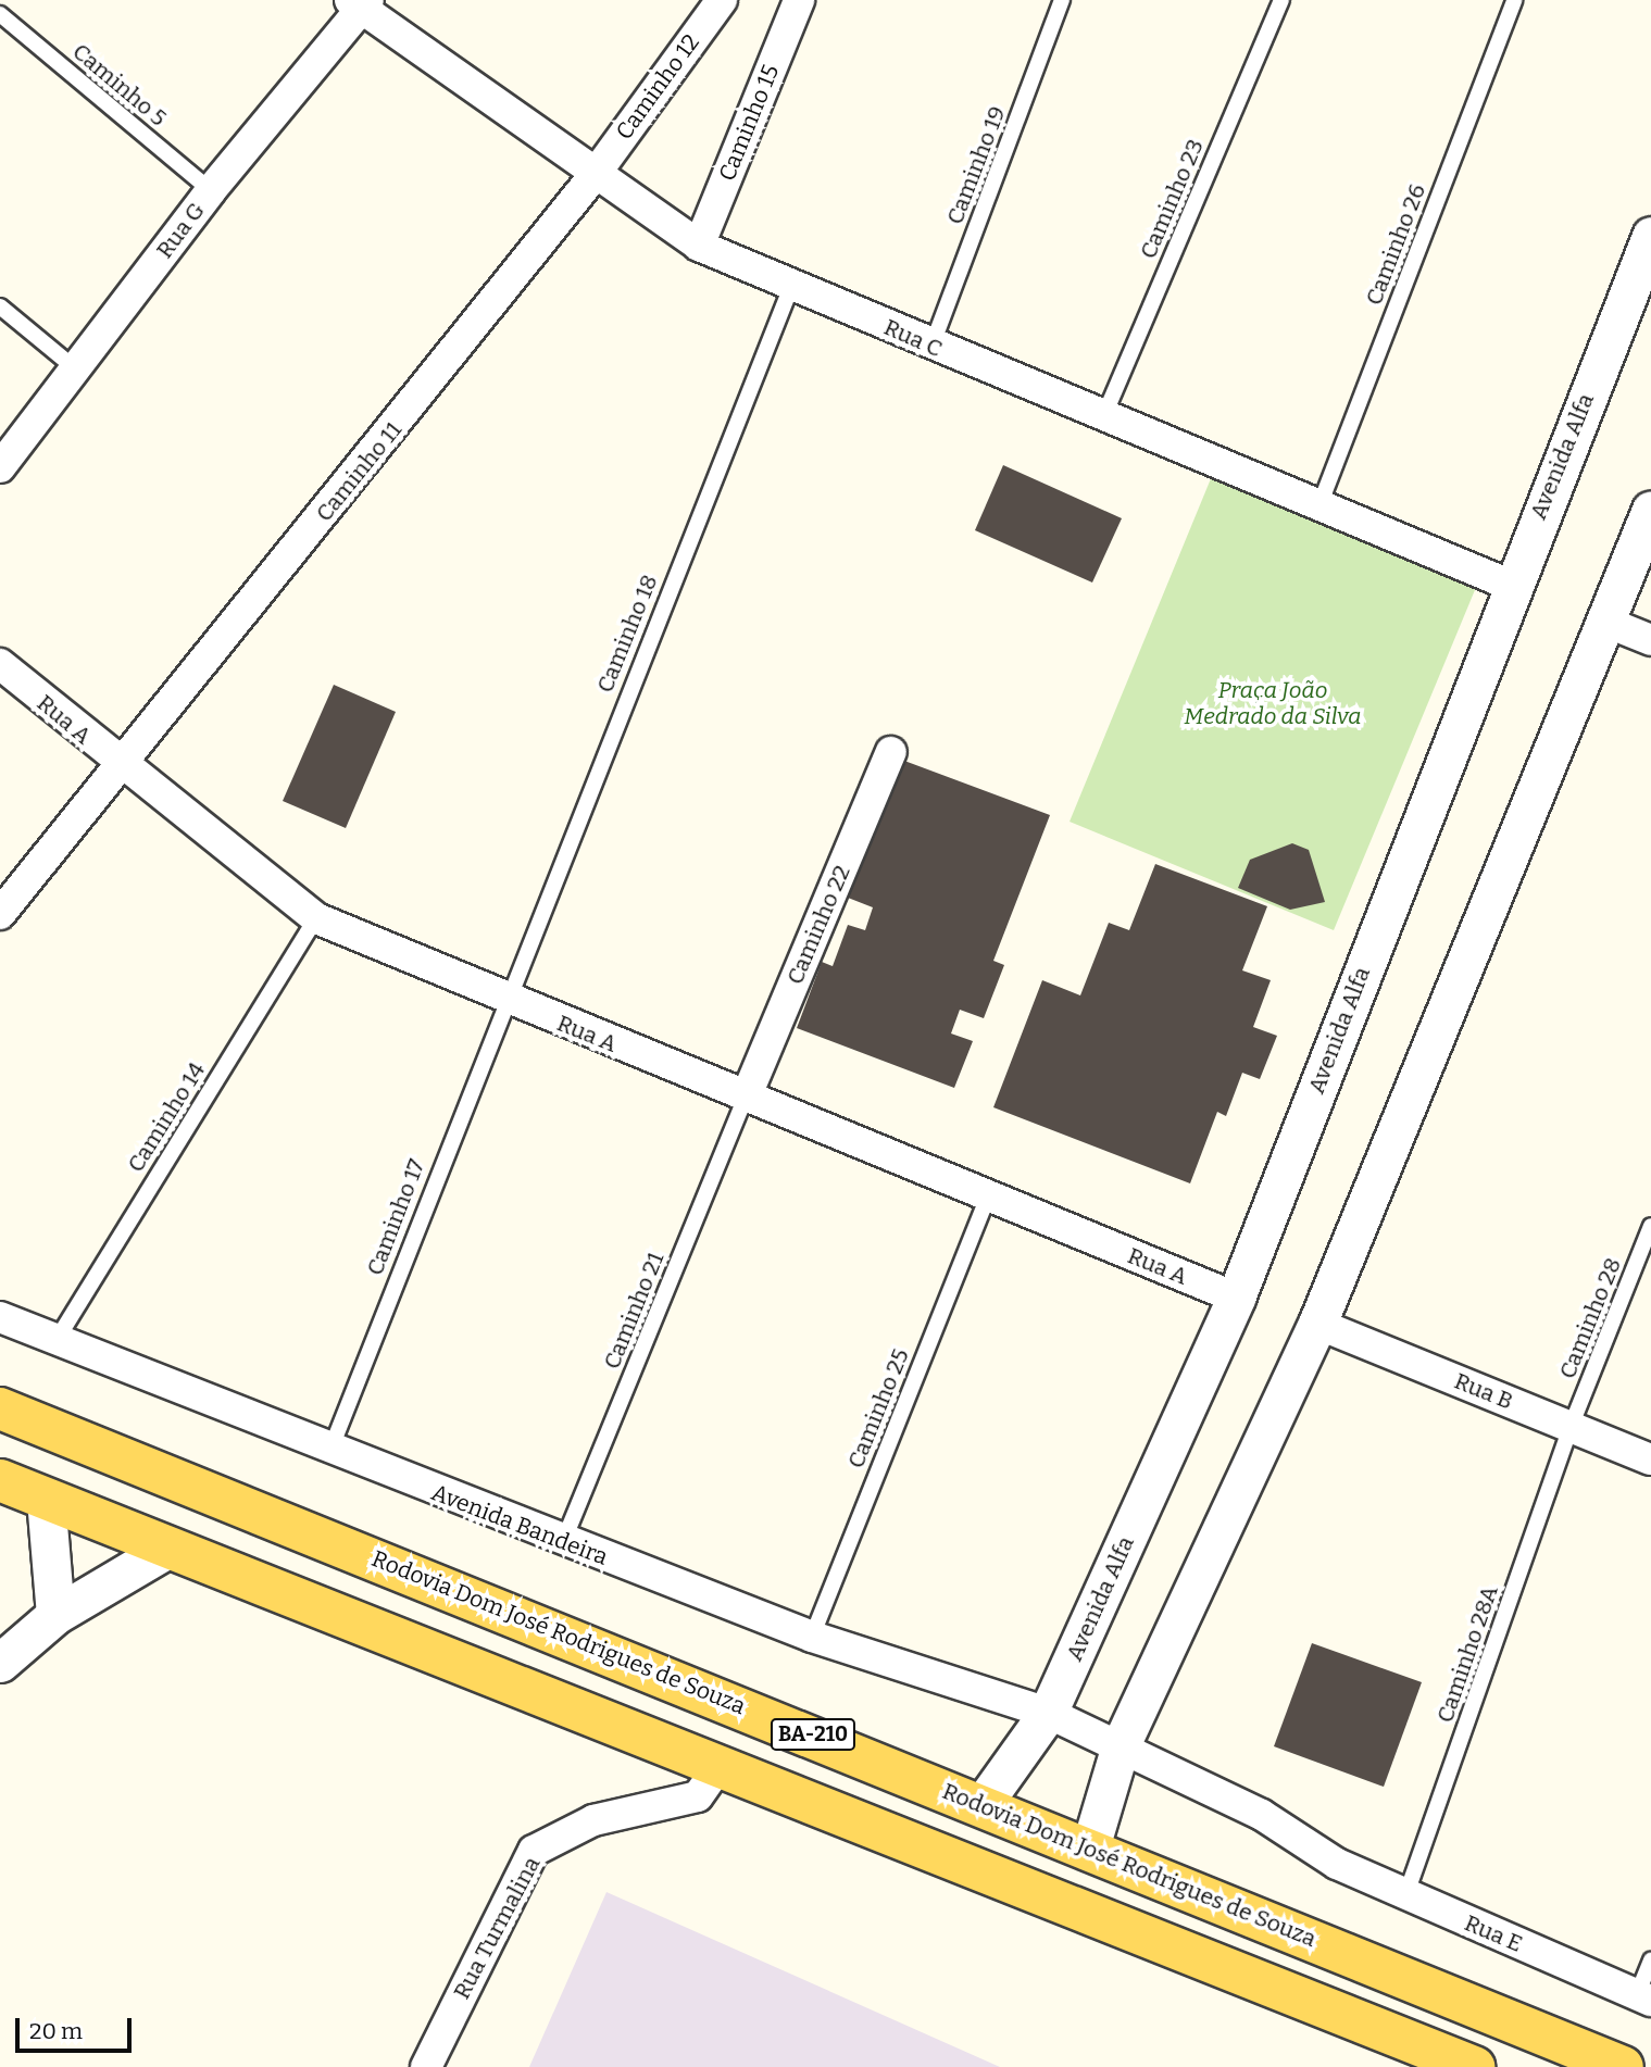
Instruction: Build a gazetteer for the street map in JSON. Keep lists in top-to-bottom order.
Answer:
{
  "streets": {
    "main road": ["Rodovia Dom José Rodrigues de Souza", "BA-210"],
    "street": [
      "Caminho 12",
      "Caminho 15",
      "Rua G",
      "Rua C",
      "Avenida Alfa",
      "Caminho 11",
      "Rua A",
      "Caminho 22",
      "Rua B",
      "Avenida Bandeira",
      "Rua Turmalina",
      "Rua E"
    ],
    "lane": [
      "Caminho 5",
      "Caminho 19",
      "Caminho 23",
      "Caminho 26",
      "Caminho 18",
      "Caminho 14",
      "Caminho 17",
      "Caminho 21",
      "Caminho 28",
      "Caminho 25",
      "Caminho 28A"
    ]
  },
  "crossings": [
    ["Caminho 5", "Rua G"],
    ["Caminho 12", "Rua C"],
    ["Caminho 12", "Caminho 11"],
    ["Caminho 15", "Rua C"],
    ["Caminho 19", "Rua C"],
    ["Caminho 23", "Rua C"],
    ["Rua G", "Rua C"],
    ["Caminho 26", "Rua C"],
    ["Rua C", "Avenida Alfa"],
    ["Rua C", "Caminho 11"],
    ["Rua C", "Caminho 18"],
    ["Avenida Alfa", "Rua A"],
    ["Avenida Alfa", "Avenida Bandeira"],
    ["Avenida Alfa", "Rodovia Dom José Rodrigues de Souza"],
    ["Caminho 11", "Rua A"],
    ["Caminho 18", "Rua A"],
    ["Caminho 18", "Caminho 17"],
    ["Rua A", "Caminho 22"],
    ["Rua A", "Caminho 14"],
    ["Rua A", "Caminho 17"],
    ["Rua A", "Caminho 21"],
    ["Rua A", "Caminho 25"],
    ["Caminho 22", "Caminho 21"],
    ["Caminho 14", "Avenida Bandeira"],
    ["Caminho 17", "Avenida Bandeira"],
    ["Caminho 21", "Avenida Bandeira"],
    ["Caminho 28", "Rua B"],
    ["Caminho 28", "Caminho 28A"],
    ["Rua B", "Caminho 28A"],
    ["Caminho 25", "Avenida Bandeira"],
    ["Avenida Bandeira", "Rua E"],
    ["Caminho 28A", "Rua E"],
    ["BA-210", "Rua Turmalina"]
  ],
  "parks": ["Praça João Medrado da Silva"],
  "scale_bar": "20 m"
}
